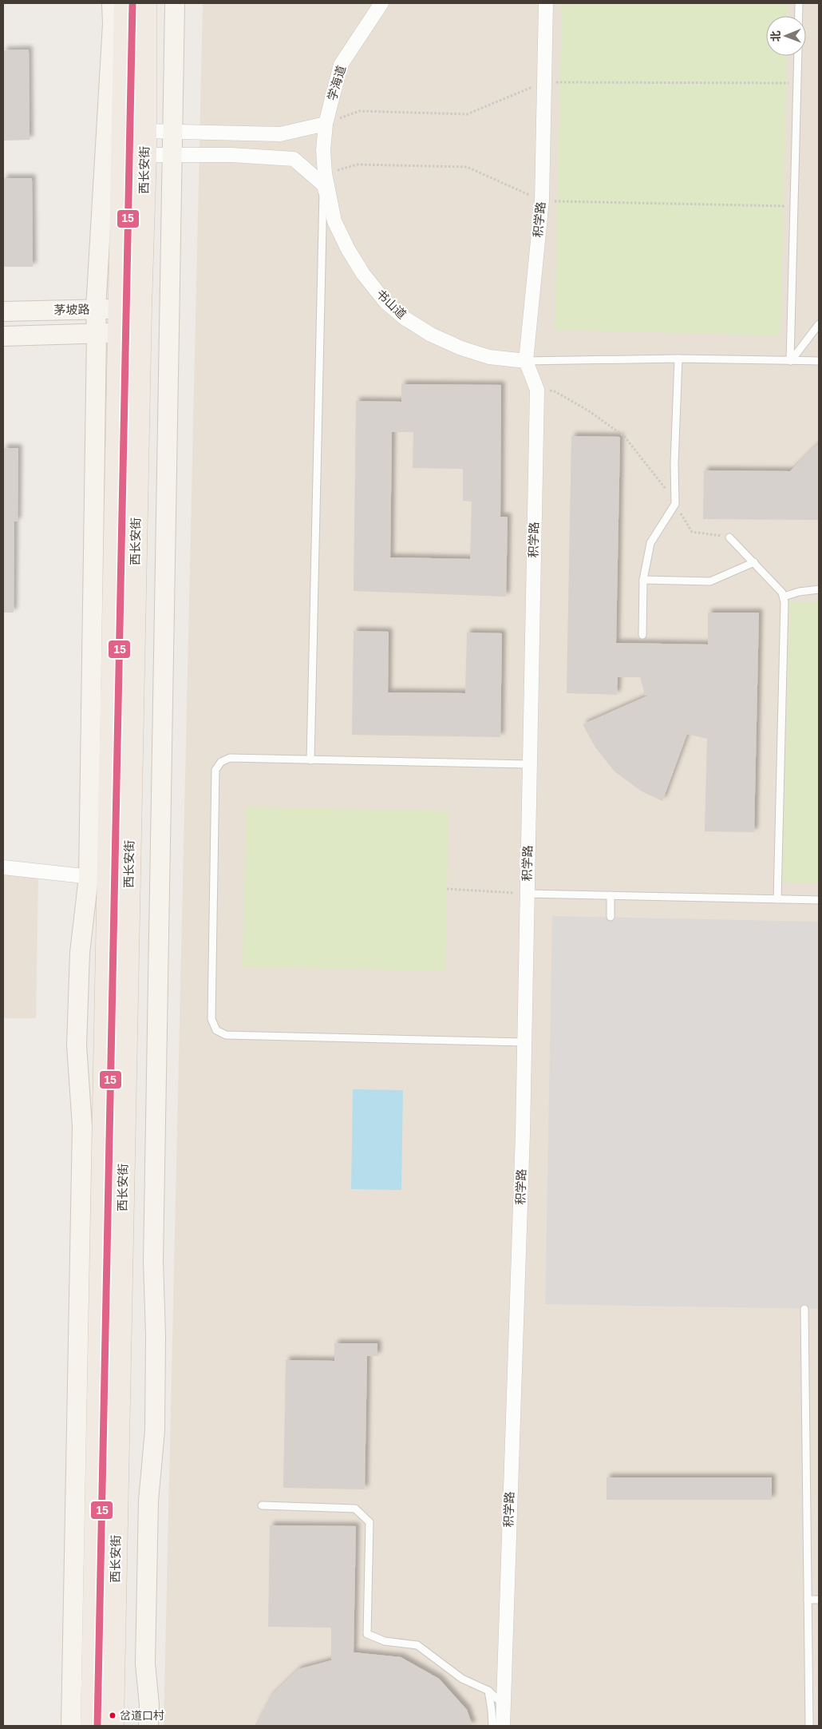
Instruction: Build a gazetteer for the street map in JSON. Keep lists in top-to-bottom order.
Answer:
{
  "streets": {
    "main road": ["西长安街", "茅坡路"],
    "street": ["学海道", "积学路", "书山道"]
  },
  "crossings": [
    ["学海道", "书山道"],
    ["西长安街", "茅坡路"],
    ["积学路", "书山道"]
  ],
  "places": ["岔道口村"],
  "lines": ["transit line 15"],
  "north": "left"
}
